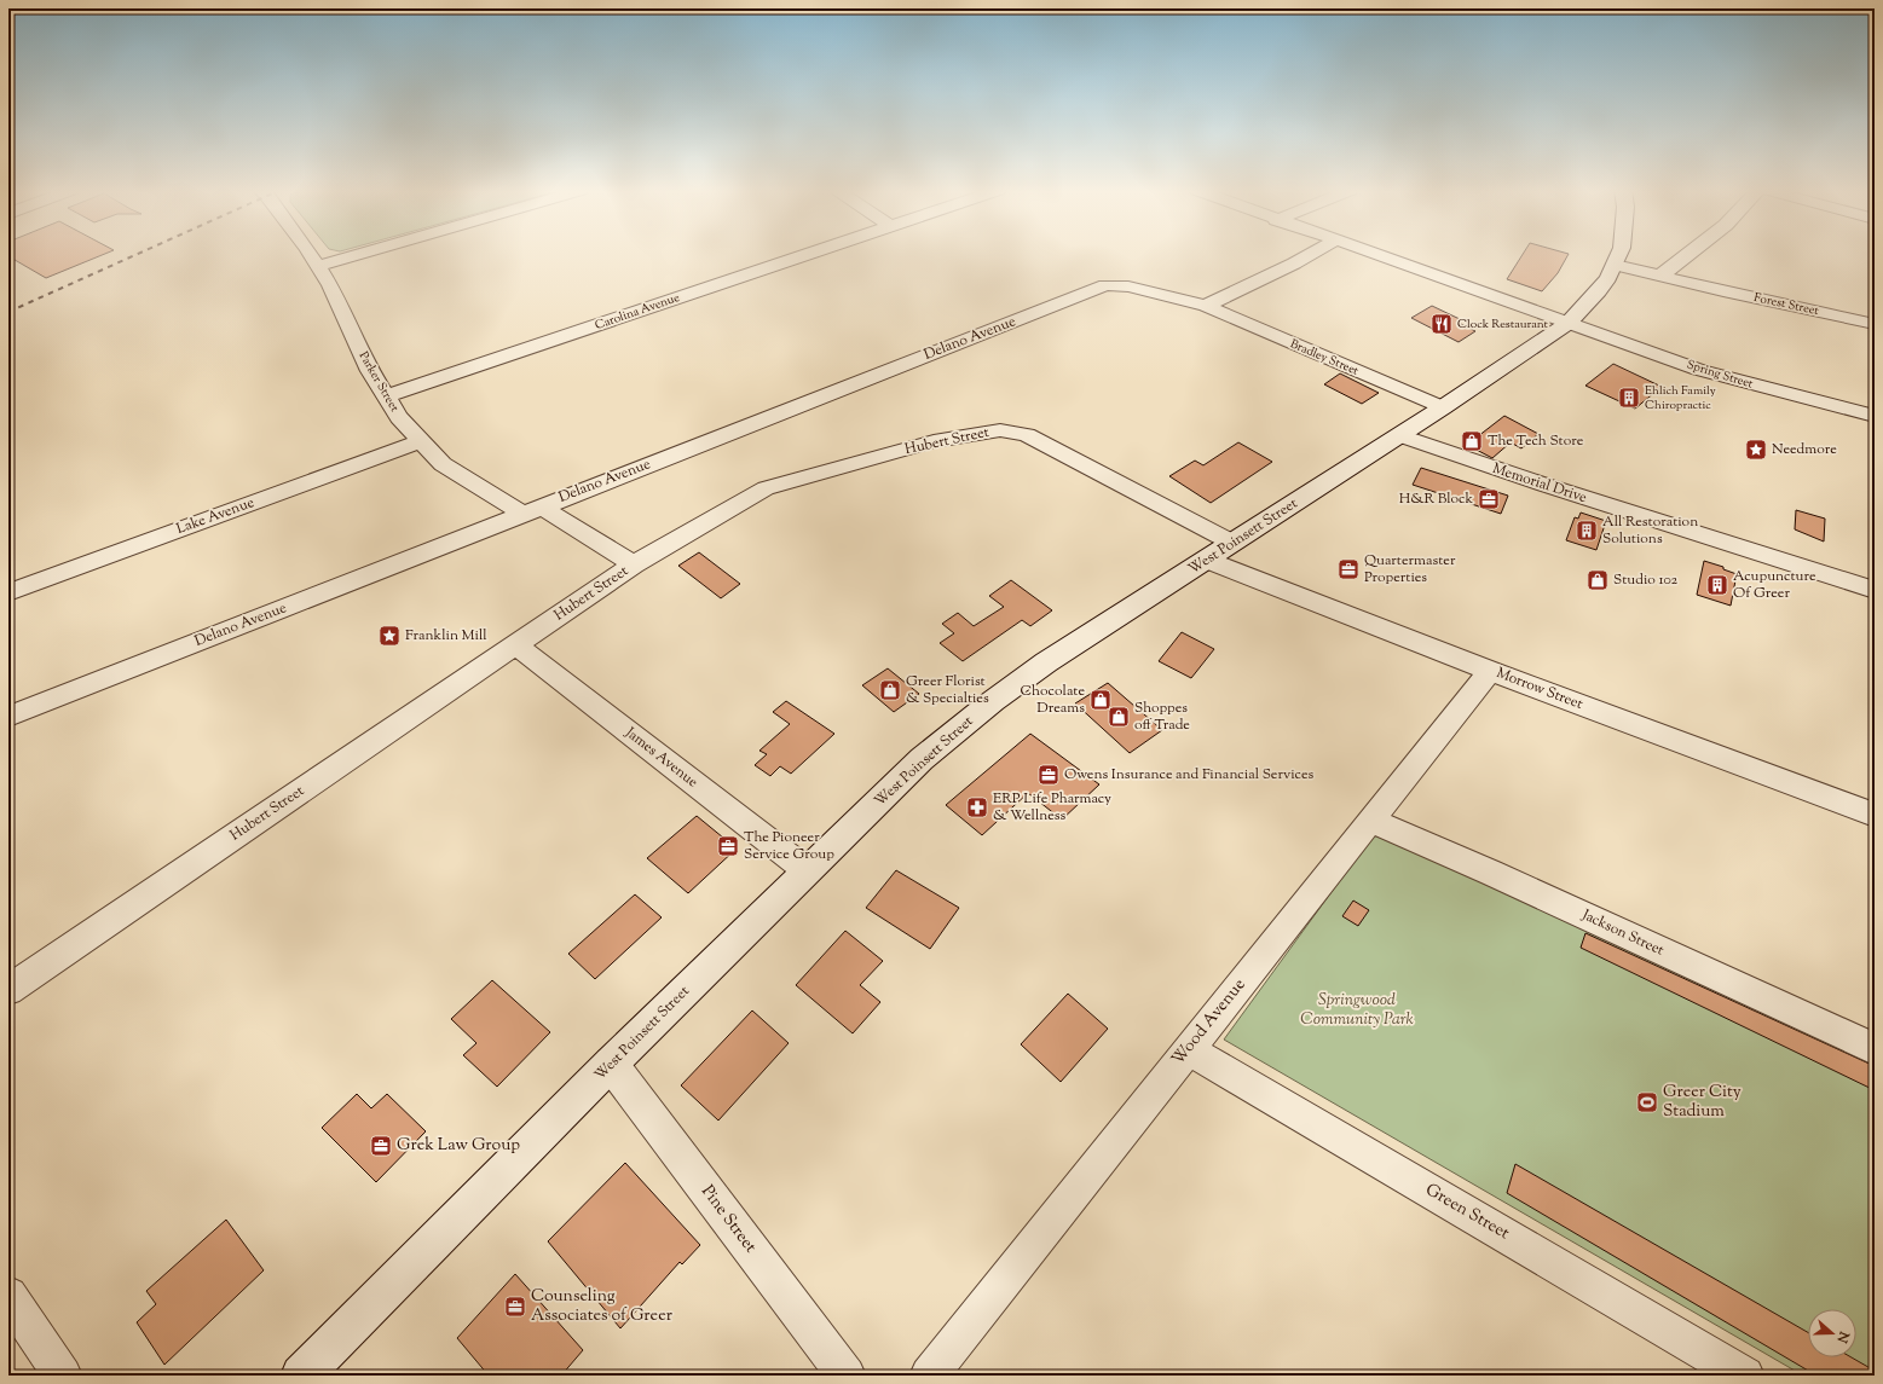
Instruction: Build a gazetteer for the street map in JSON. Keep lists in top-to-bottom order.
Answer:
{
  "streets": {
    "main road": ["West Poinsett Street"],
    "street": [
      "Forest Street",
      "Carolina Avenue",
      "Delano Avenue",
      "Bradley Street",
      "Spring Street",
      "Parker Street",
      "Hubert Street",
      "Memorial Drive",
      "Lake Avenue",
      "Morrow Street",
      "James Avenue",
      "Jackson Street",
      "Wood Avenue",
      "Green Street",
      "Pine Street"
    ]
  },
  "crossings": [
    ["Forest Street", "West Poinsett Street"],
    ["Carolina Avenue", "Parker Street"],
    ["Delano Avenue", "Bradley Street"],
    ["Delano Avenue", "Parker Street"],
    ["Bradley Street", "West Poinsett Street"],
    ["Spring Street", "West Poinsett Street"],
    ["Parker Street", "Hubert Street"],
    ["Parker Street", "Lake Avenue"],
    ["Hubert Street", "West Poinsett Street"],
    ["Hubert Street", "James Avenue"],
    ["Memorial Drive", "West Poinsett Street"],
    ["West Poinsett Street", "Morrow Street"],
    ["West Poinsett Street", "James Avenue"],
    ["West Poinsett Street", "Pine Street"],
    ["Morrow Street", "Wood Avenue"],
    ["Jackson Street", "Wood Avenue"],
    ["Wood Avenue", "Green Street"]
  ],
  "parks": ["Springwood Community Park"],
  "places": {
    "restaurant": ["Clock Restaurant"],
    "building": ["Ehlich Family Chiropractic", "All Restoration Solutions", "Acupuncture Of Greer"],
    "shop": [
      "The Tech Store",
      "Studio 102",
      "Greer Florist & Specialties",
      "Chocolate Dreams",
      "Shoppes off Trade"
    ],
    "place": ["Needmore", "Franklin Mill"],
    "office": [
      "H&R Block",
      "Quartermaster Properties",
      "Owens Insurance and Financial Services",
      "The Pioneer Service Group",
      "Grek Law Group",
      "Counseling Associates of Greer"
    ],
    "pharmacy": ["ERP Life Pharmacy & Wellness"],
    "sports": ["Greer City Stadium"]
  },
  "north": "right"
}
